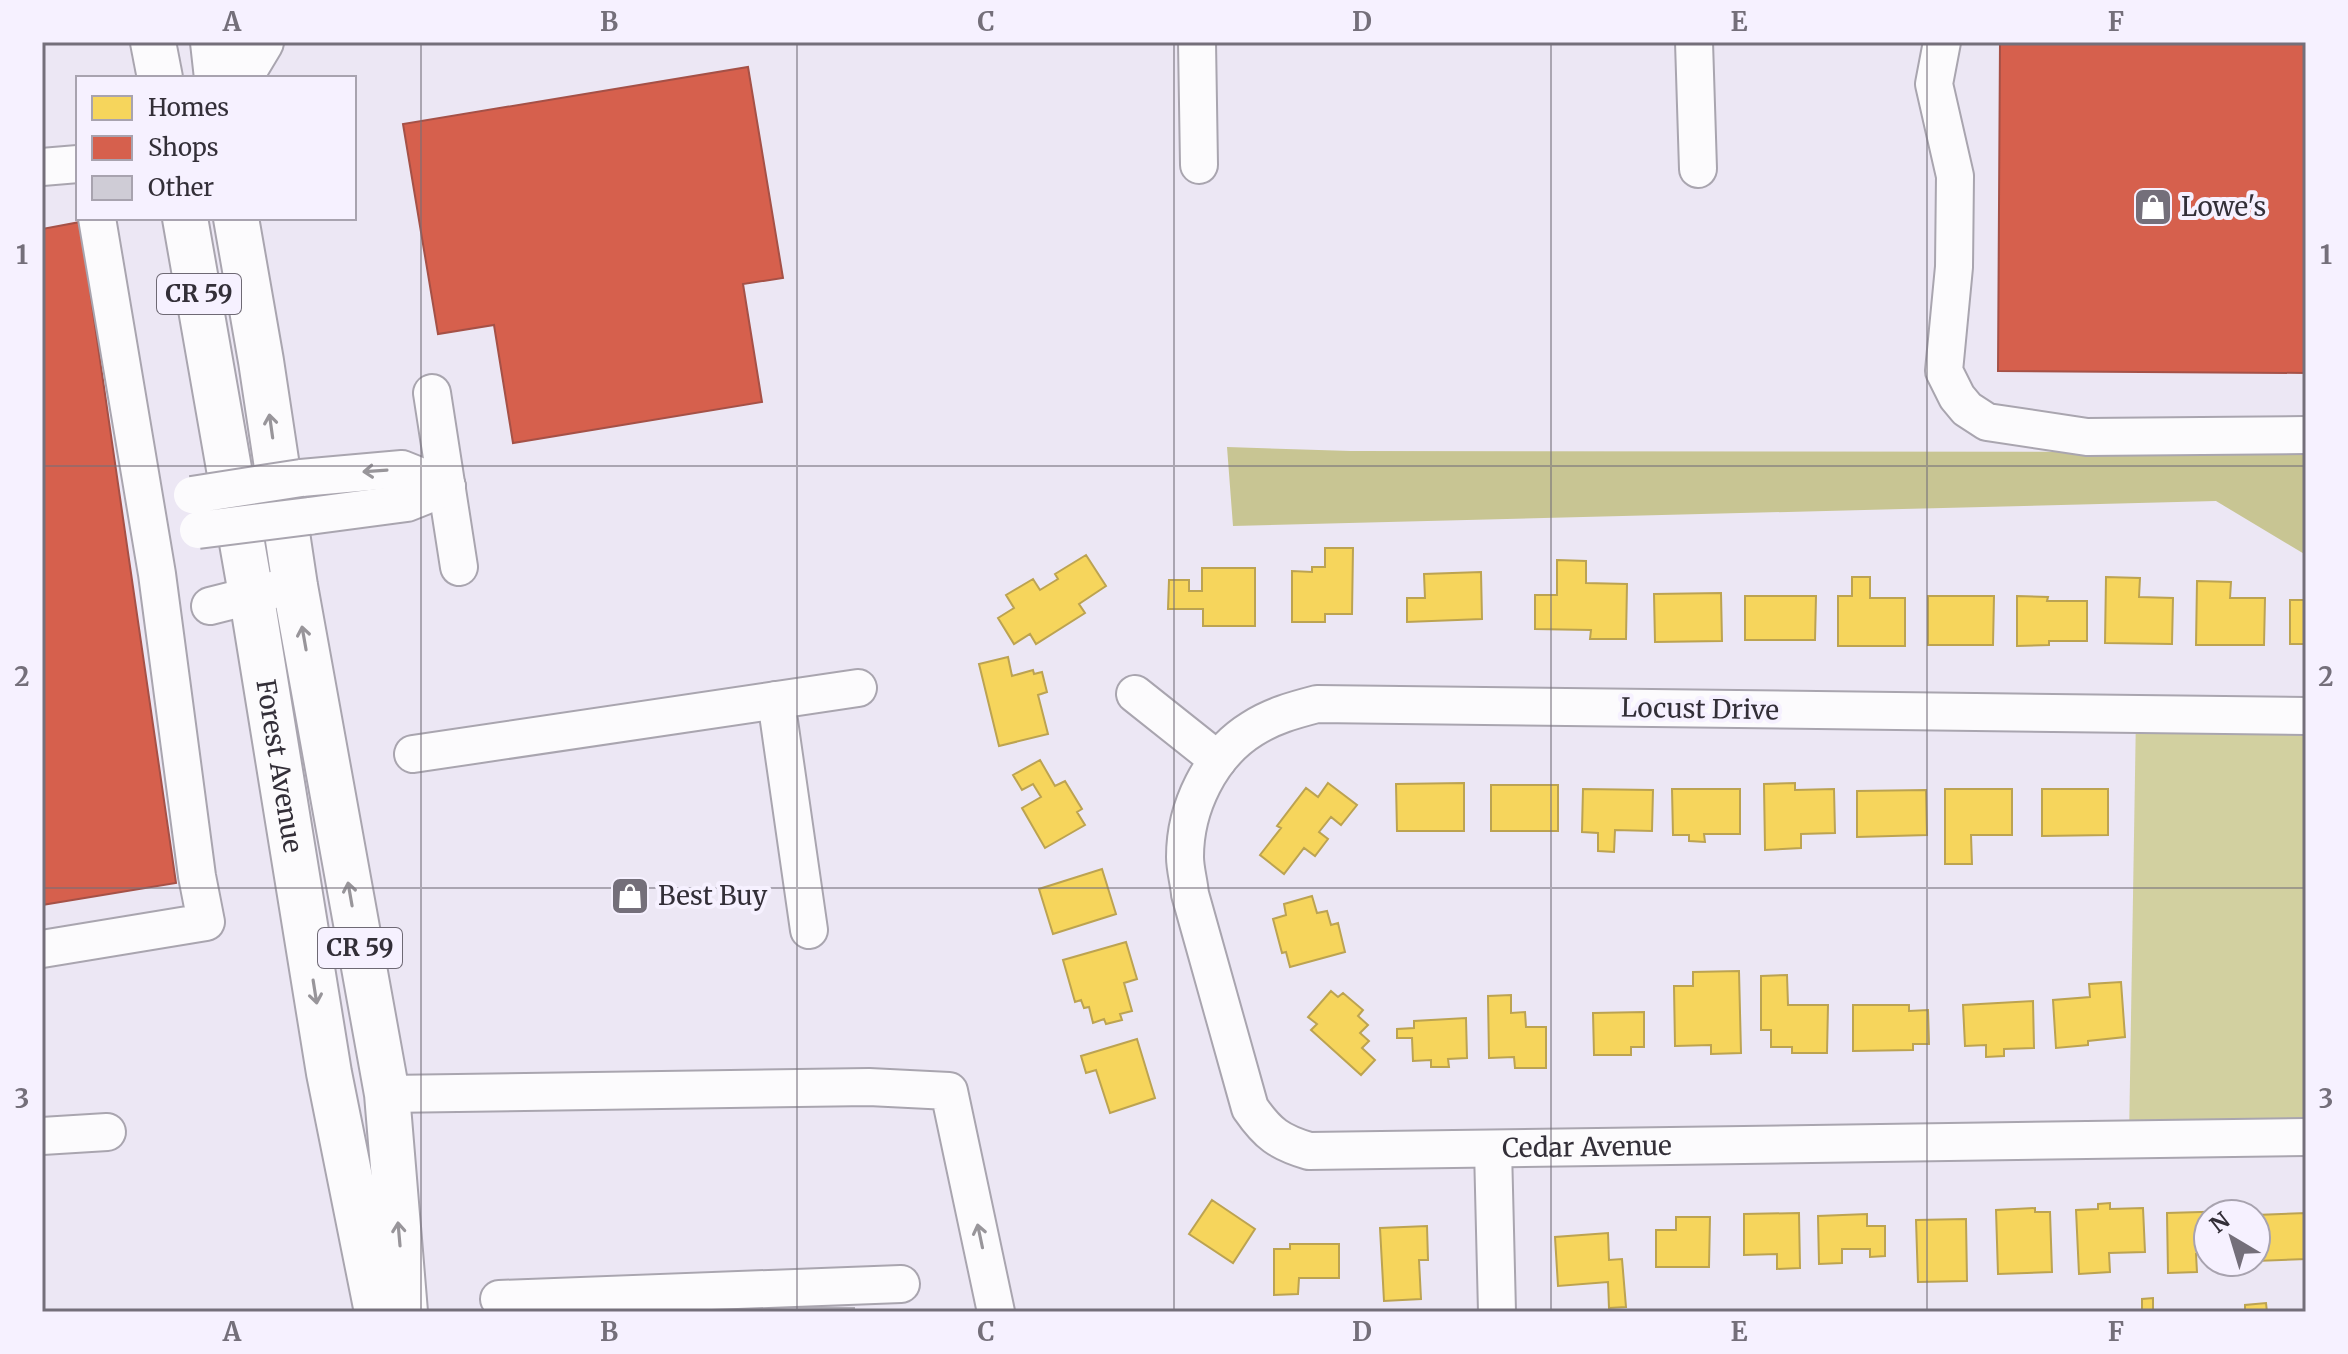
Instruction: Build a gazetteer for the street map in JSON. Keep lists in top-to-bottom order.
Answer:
{
  "streets": {
    "main road": ["CR 59", "Forest Avenue"],
    "street": ["Locust Drive", "Cedar Avenue"]
  },
  "crossings": [
    ["Locust Drive", "Cedar Avenue"]
  ],
  "places": {
    "shop": ["Lowe's", "Best Buy"]
  },
  "legend": ["Homes", "Shops", "Other"],
  "north": "top left",
  "grid": {
    "columns": [
      "A",
      "B",
      "C",
      "D",
      "E",
      "F"
    ],
    "rows": ["1", "2", "3"]
  }
}
